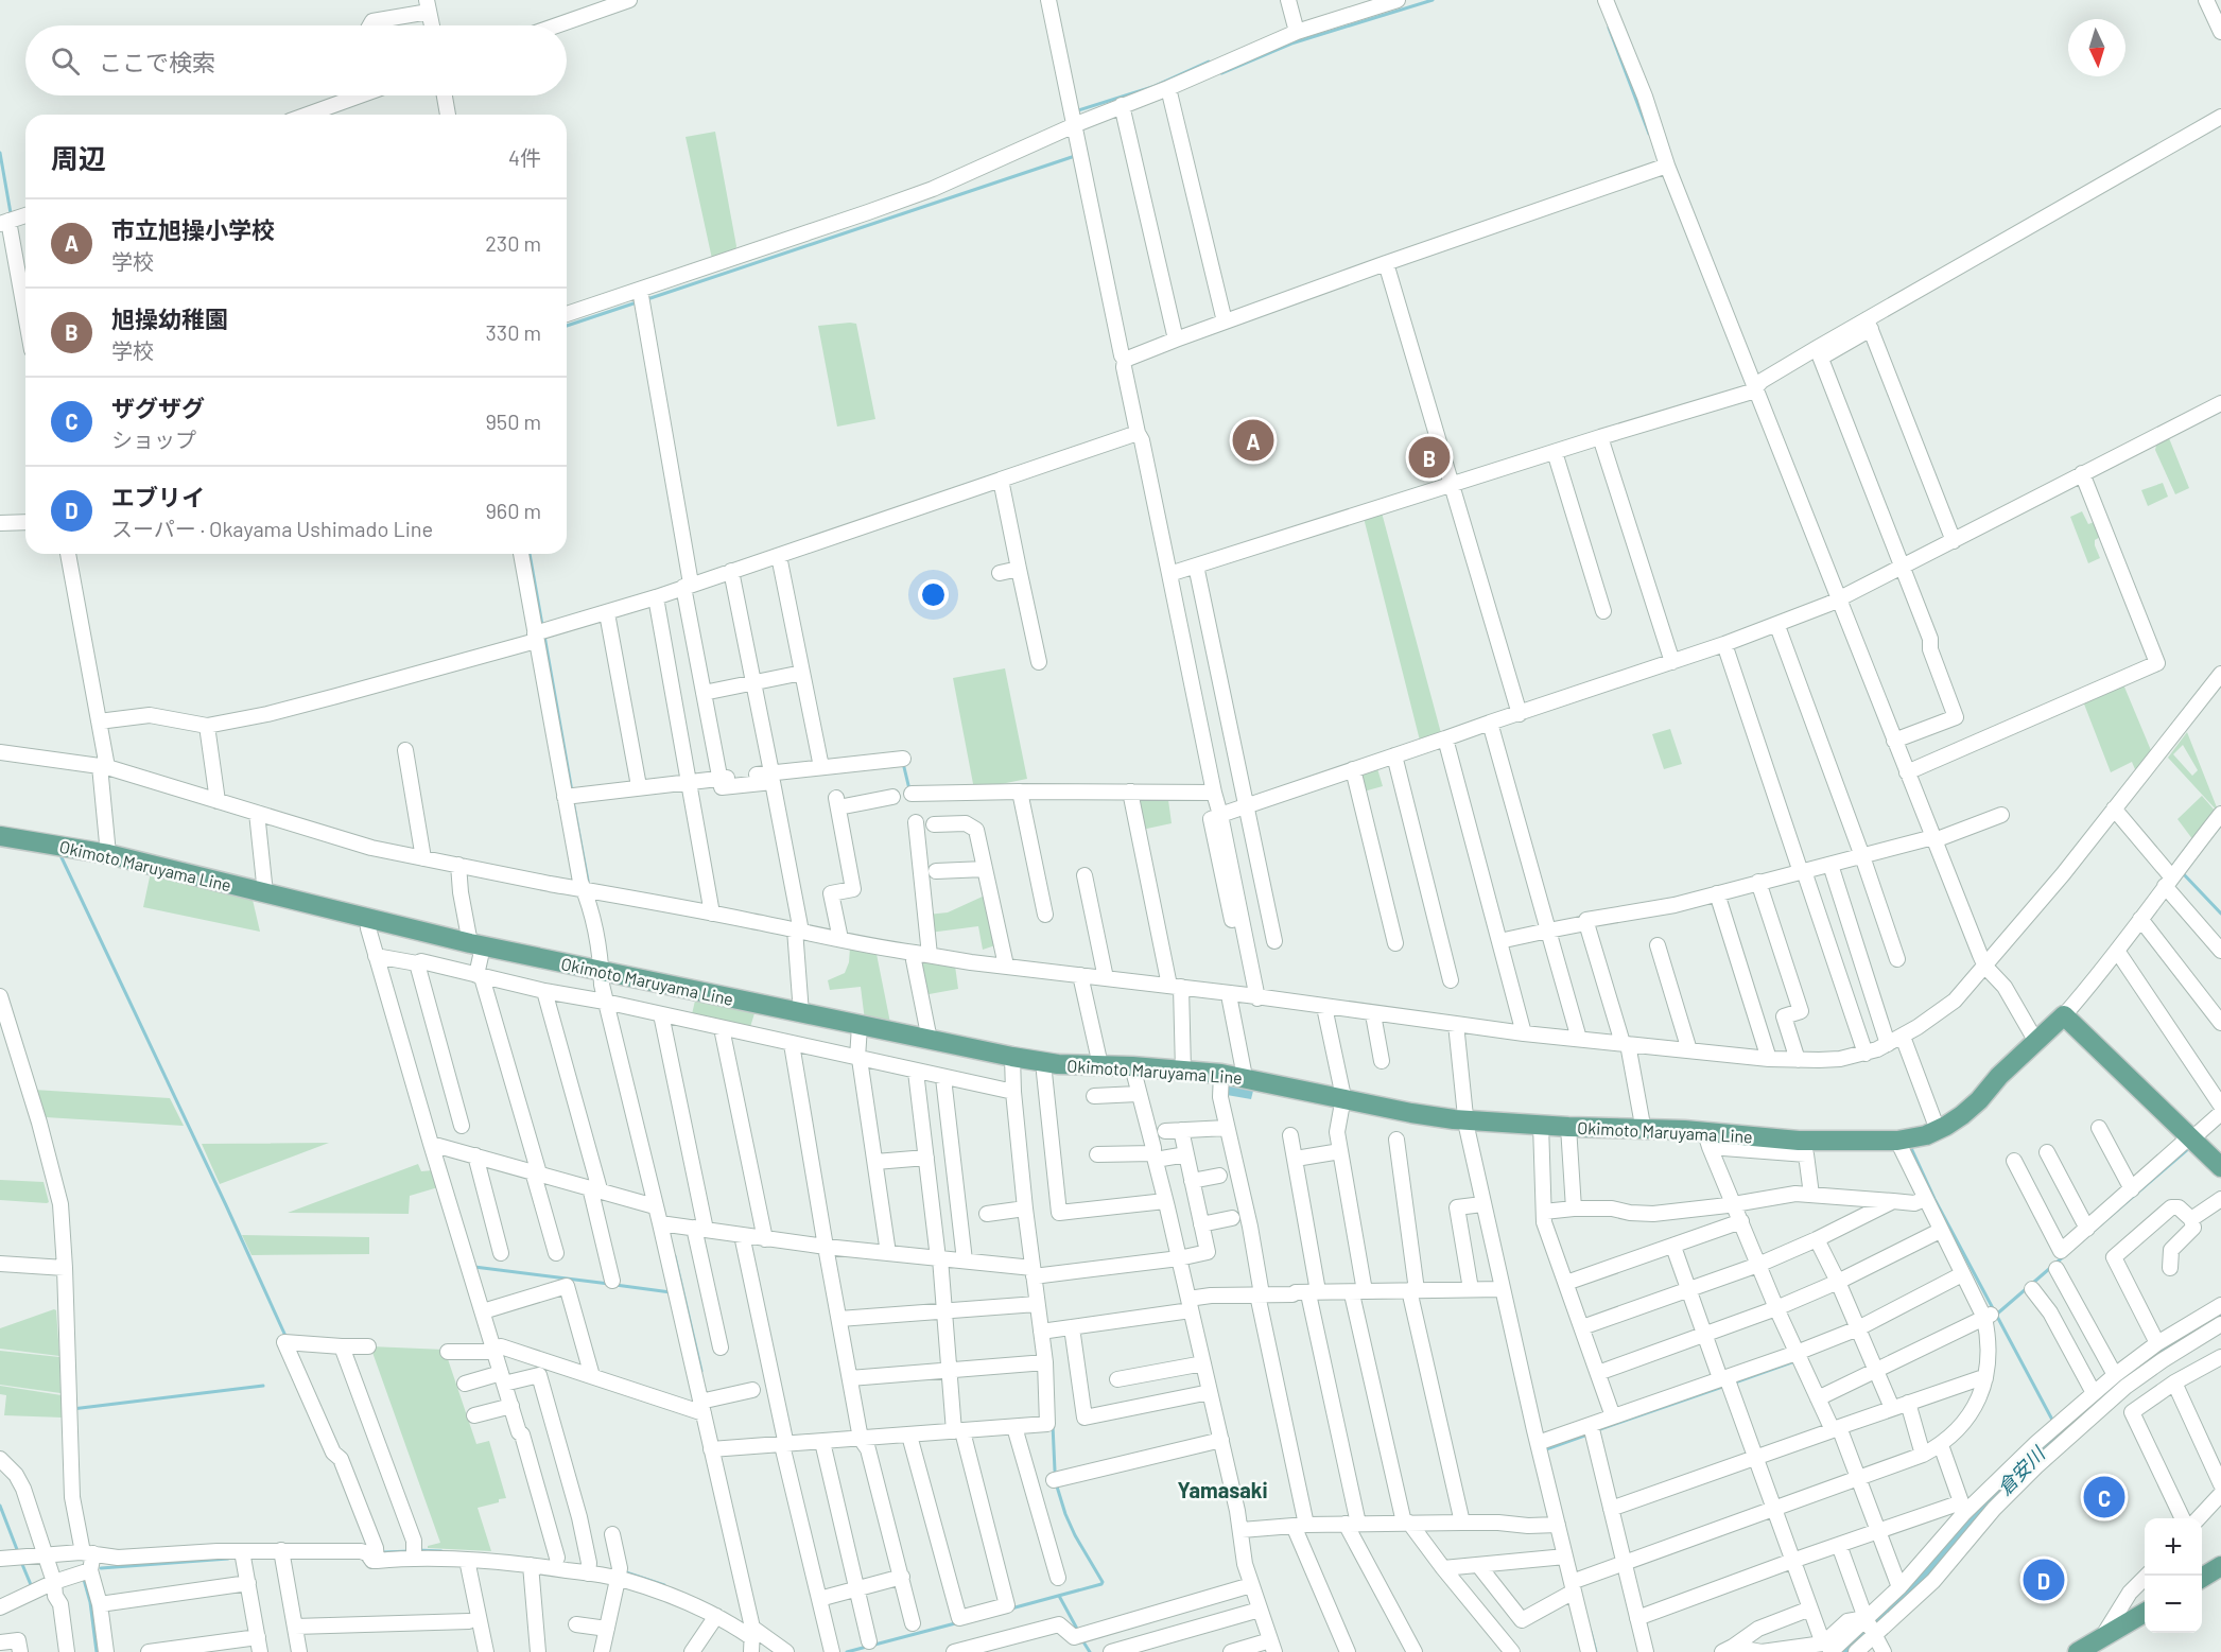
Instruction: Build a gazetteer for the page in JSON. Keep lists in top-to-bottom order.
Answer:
{
  "streets": {
    "main road": ["Okimoto Maruyama Line"]
  },
  "districts": ["Yamasaki"],
  "water": ["倉安川"],
  "north": "bottom",
  "page": {
    "search": "ここで検索",
    "heading": ["周辺", "4件"],
    "list": [
      {
        "mark": "A",
        "name": "市立旭操小学校",
        "note": "学校",
        "value": "230 m"
      },
      {
        "mark": "B",
        "name": "旭操幼稚園",
        "note": "学校",
        "value": "330 m"
      },
      {
        "mark": "C",
        "name": "ザグザグ",
        "note": "ショップ",
        "value": "950 m"
      },
      {
        "mark": "D",
        "name": "エブリイ",
        "note": "スーパー · Okayama Ushimado Line",
        "value": "960 m"
      }
    ],
    "pins": [
      "A",
      "B",
      "C",
      "D"
    ],
    "map_buttons": ["+", "−"]
  }
}
